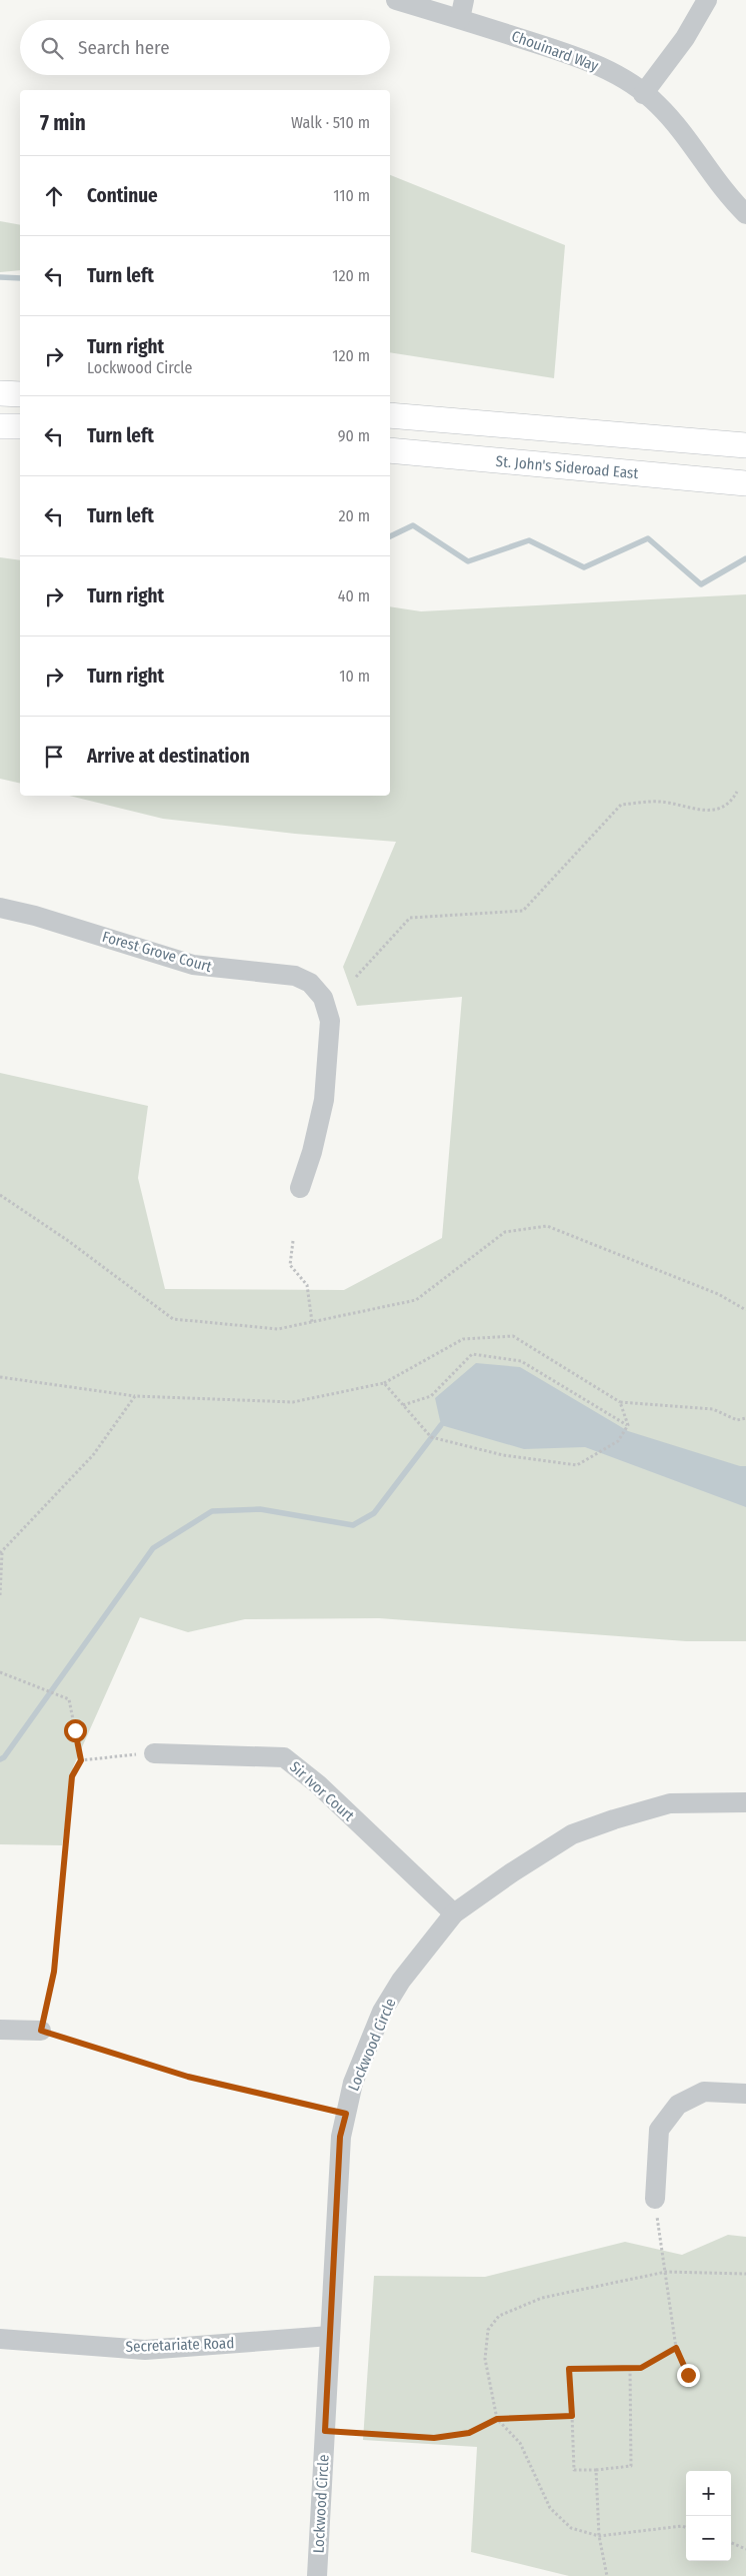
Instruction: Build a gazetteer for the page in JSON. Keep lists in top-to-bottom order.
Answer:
{
  "streets": {
    "main road": ["St. John's Sideroad East"],
    "street": [
      "Chouinard Way",
      "Forest Grove Court",
      "Sir Ivor Court",
      "Lockwood Circle",
      "Secretariate Road"
    ]
  },
  "crossings": [
    ["Sir Ivor Court", "Lockwood Circle"],
    ["Lockwood Circle", "Secretariate Road"]
  ],
  "page": {
    "search": "Search here",
    "heading": ["7 min", "Walk · 510 m"],
    "list": [
      ["Continue", "110 m"],
      ["Turn left", "120 m"],
      ["Turn right", "Lockwood Circle", "120 m"],
      ["Turn left", "90 m"],
      ["Turn left", "20 m"],
      ["Turn right", "40 m"],
      ["Turn right", "10 m"],
      "Arrive at destination"
    ],
    "map_buttons": ["+", "−"]
  }
}
